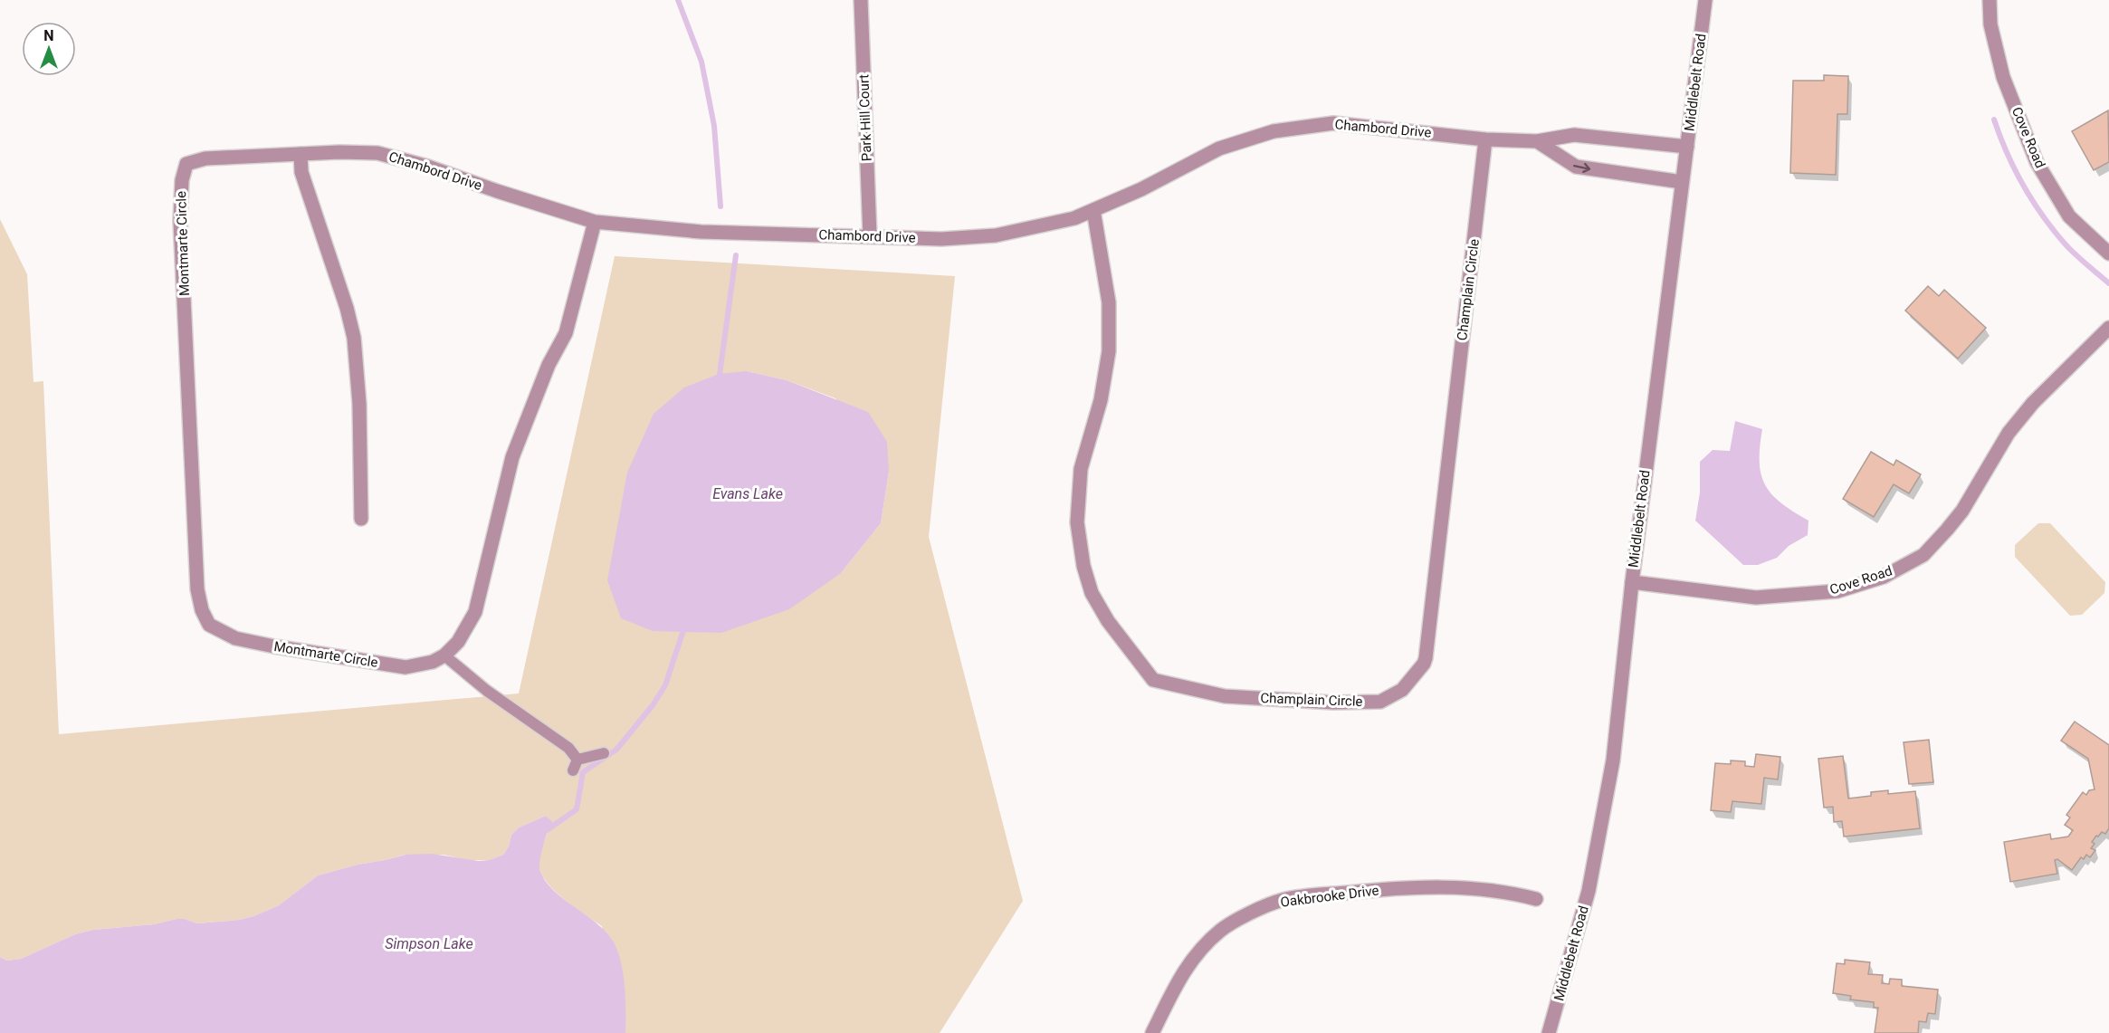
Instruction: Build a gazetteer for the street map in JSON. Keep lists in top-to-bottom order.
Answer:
{
  "streets": {
    "street": [
      "Middlebelt Road",
      "Park Hill Court",
      "Chambord Drive",
      "Cove Road",
      "Montmarte Circle",
      "Champlain Circle",
      "Oakbrooke Drive"
    ]
  },
  "crossings": [
    ["Middlebelt Road", "Chambord Drive"],
    ["Middlebelt Road", "Cove Road"],
    ["Park Hill Court", "Chambord Drive"],
    ["Chambord Drive", "Montmarte Circle"],
    ["Chambord Drive", "Champlain Circle"]
  ],
  "water": ["Evans Lake", "Simpson Lake"],
  "north": "top"
}
